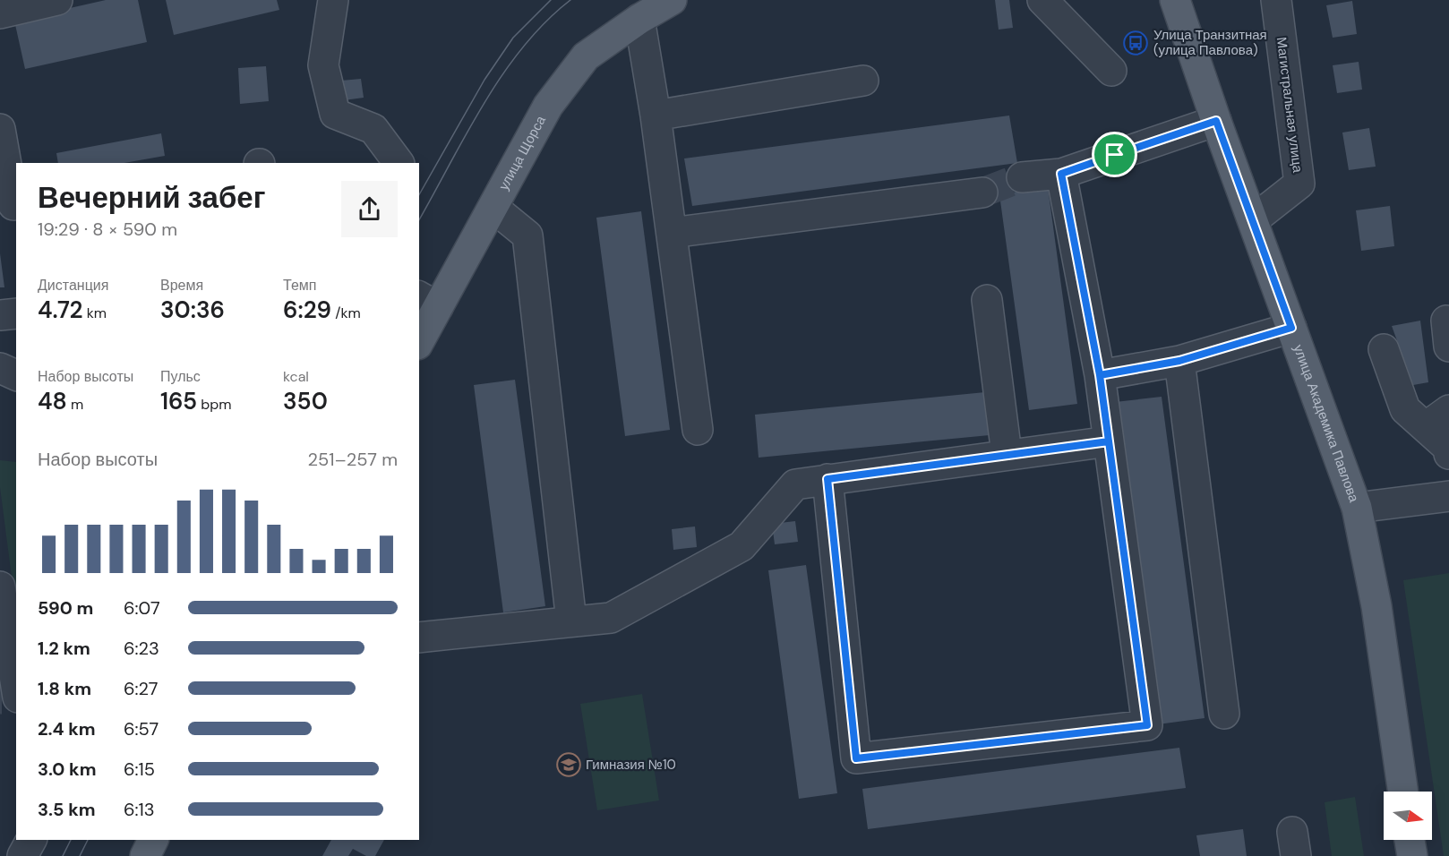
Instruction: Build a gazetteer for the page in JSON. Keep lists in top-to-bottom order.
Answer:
{
  "streets": {
    "main road": ["улица Щорса", "улица Академика Павлова"],
    "street": ["Магистральная улица"]
  },
  "crossings": [
    ["Магистральная улица", "улица Академика Павлова"]
  ],
  "places": {
    "bus stop": ["Улица Транзитная (улица Павлова)"],
    "school or university": ["Гимназия №10"]
  },
  "north": "right",
  "page": {
    "heading": ["Вечерний забег", "19:29 · 8 × 590 m"],
    "stats": [
      ["Дистанция", "4.72 km"],
      ["Время", "30:36"],
      ["Темп", "6:29 /km"],
      ["Набор высоты", "48 m"],
      ["Пульс", "165 bpm"],
      ["kcal", "350"]
    ],
    "chart": ["Набор высоты", "251–257 m"],
    "list": [
      {
        "name": "590 m",
        "note": "6:07"
      },
      {
        "name": "1.2 km",
        "note": "6:23"
      },
      {
        "name": "1.8 km",
        "note": "6:27"
      },
      {
        "name": "2.4 km",
        "note": "6:57"
      },
      {
        "name": "3.0 km",
        "note": "6:15"
      },
      {
        "name": "3.5 km",
        "note": "6:13"
      }
    ]
  }
}
